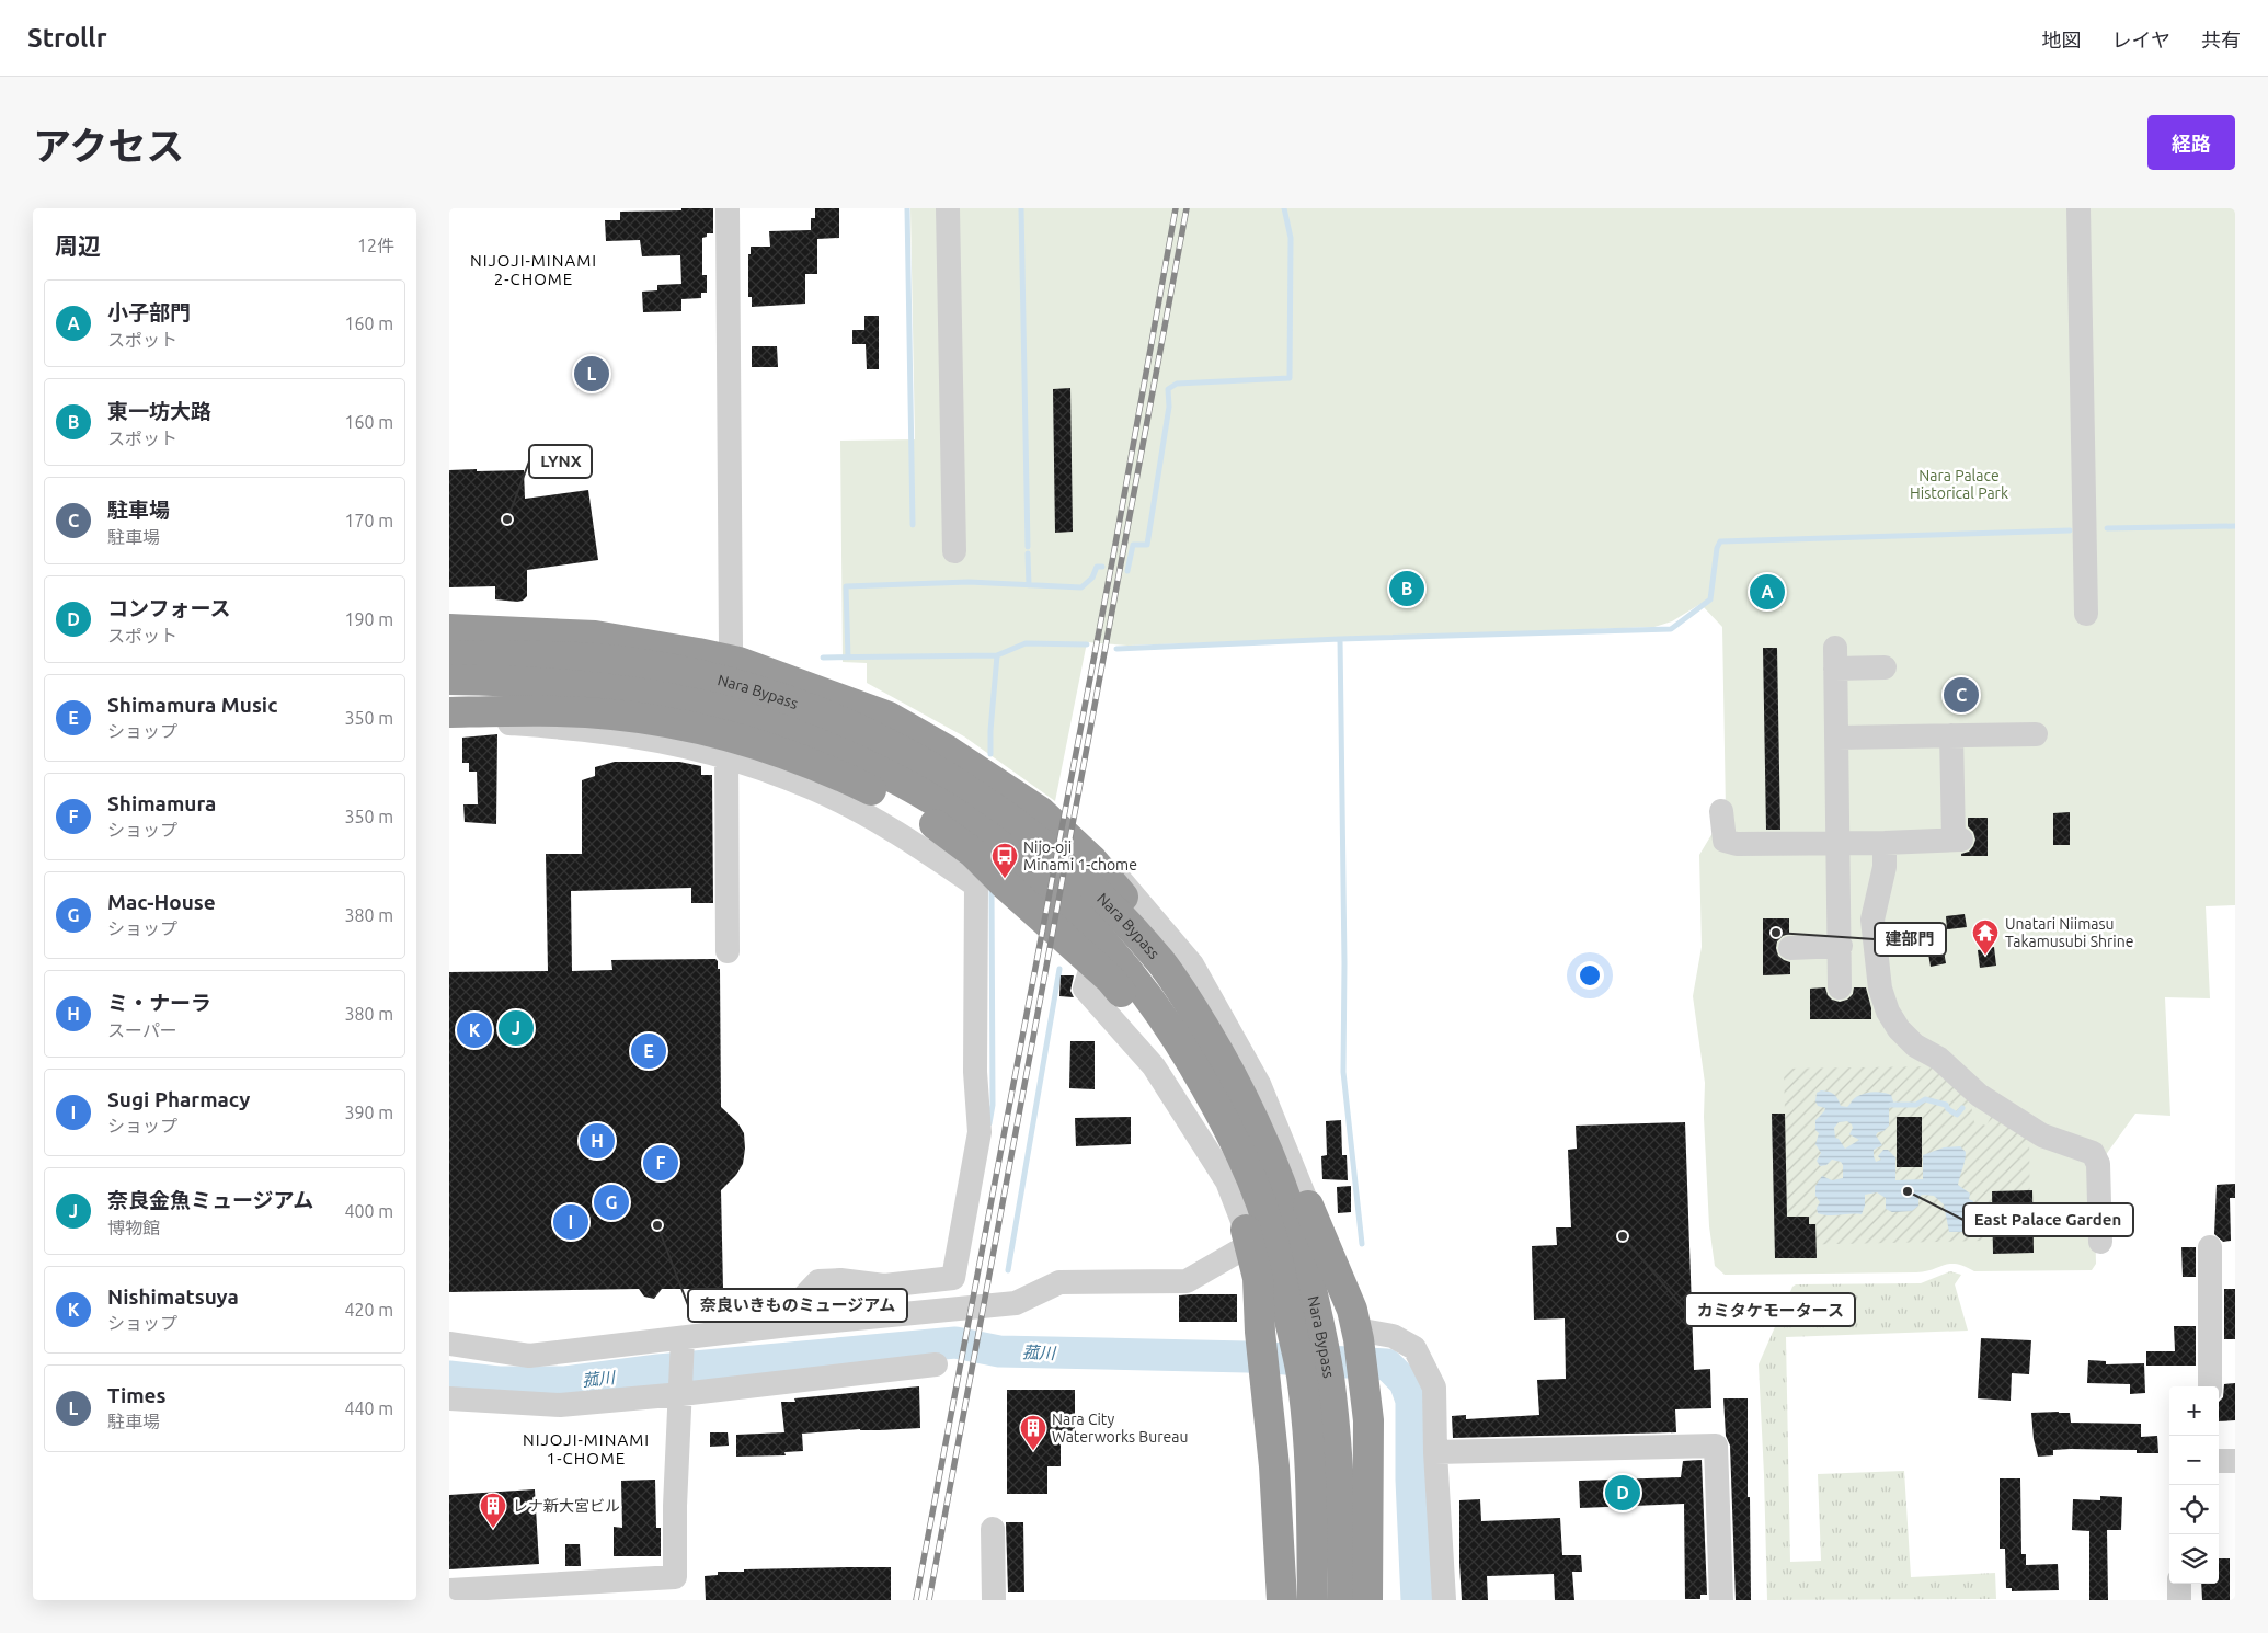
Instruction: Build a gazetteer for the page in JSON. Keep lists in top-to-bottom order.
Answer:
{
  "streets": {
    "highway": ["Nara Bypass"]
  },
  "districts": ["NIJOJI-MINAMI 2-CHOME", "NIJOJI-MINAMI 1-CHOME"],
  "water": ["菰川"],
  "parks": ["Nara Palace Historical Park"],
  "places": {
    "other": [
      "LYNX",
      "建部門",
      "East Palace Garden",
      "奈良いきものミュージアム",
      "カミタケモータース"
    ],
    "bus stop": ["Nijo-oji Minami 1-chome"],
    "temple": ["Unatari Niimasu Takamusubi Shrine"],
    "building": ["Nara City Waterworks Bureau", "レナ新大宮ビル"]
  },
  "page": {
    "header": "Strollr",
    "nav": ["地図", "レイヤ", "共有"],
    "title": "アクセス",
    "buttons": "経路",
    "heading": ["周辺", "12件"],
    "list": [
      {
        "mark": "A",
        "name": "小子部門",
        "note": "スポット",
        "value": "160 m"
      },
      {
        "mark": "B",
        "name": "東一坊大路",
        "note": "スポット",
        "value": "160 m"
      },
      {
        "mark": "C",
        "name": "駐車場",
        "note": "駐車場",
        "value": "170 m"
      },
      {
        "mark": "D",
        "name": "コンフォース",
        "note": "スポット",
        "value": "190 m"
      },
      {
        "mark": "E",
        "name": "Shimamura Music",
        "note": "ショップ",
        "value": "350 m"
      },
      {
        "mark": "F",
        "name": "Shimamura",
        "note": "ショップ",
        "value": "350 m"
      },
      {
        "mark": "G",
        "name": "Mac-House",
        "note": "ショップ",
        "value": "380 m"
      },
      {
        "mark": "H",
        "name": "ミ・ナーラ",
        "note": "スーパー",
        "value": "380 m"
      },
      {
        "mark": "I",
        "name": "Sugi Pharmacy",
        "note": "ショップ",
        "value": "390 m"
      },
      {
        "mark": "J",
        "name": "奈良金魚ミュージアム",
        "note": "博物館",
        "value": "400 m"
      },
      {
        "mark": "K",
        "name": "Nishimatsuya",
        "note": "ショップ",
        "value": "420 m"
      },
      {
        "mark": "L",
        "name": "Times",
        "note": "駐車場",
        "value": "440 m"
      }
    ],
    "pins": [
      "L",
      "B",
      "A",
      "C",
      "J",
      "K",
      "E",
      "H",
      "F",
      "G",
      "I",
      "D"
    ],
    "map_buttons": ["+", "−"]
  }
}
